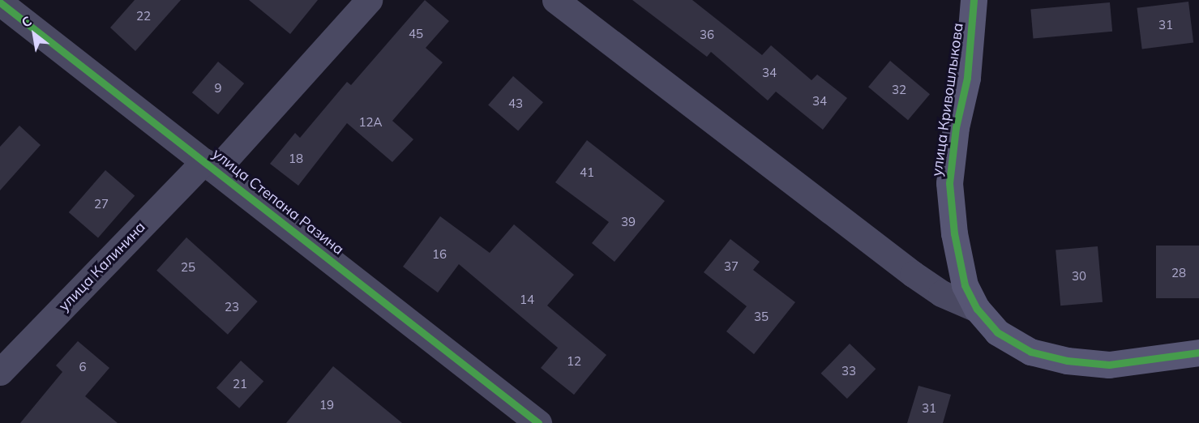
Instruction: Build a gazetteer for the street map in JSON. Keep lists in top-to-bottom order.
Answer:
{
  "streets": {
    "street": ["улица Кривошлыкова", "улица Степана Разина", "улица Калинина"]
  },
  "crossings": [
    ["улица Степана Разина", "улица Калинина"]
  ],
  "house_numbers": [
    "22",
    "31",
    "45",
    "36",
    "34",
    "9",
    "32",
    "34",
    "43",
    "12А",
    "18",
    "41",
    "27",
    "39",
    "16",
    "37",
    "25",
    "28",
    "30",
    "14",
    "23",
    "35",
    "12",
    "6",
    "33",
    "21",
    "19",
    "31"
  ],
  "north": "top left"
}
